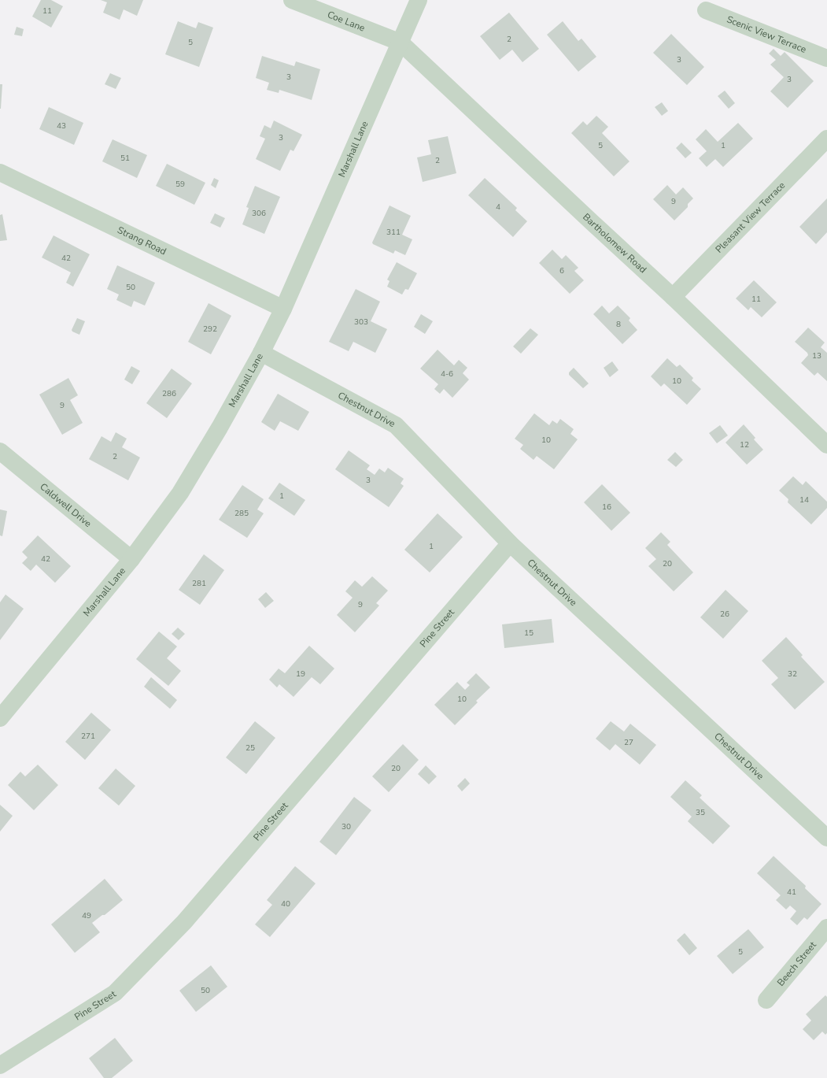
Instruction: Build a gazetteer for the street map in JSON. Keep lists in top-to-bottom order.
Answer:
{
  "streets": {
    "street": [
      "Coe Lane",
      "Scenic View Terrace",
      "Marshall Lane",
      "Pleasant View Terrace",
      "Strang Road",
      "Bartholomew Road",
      "Chestnut Drive",
      "Caldwell Drive",
      "Pine Street",
      "Beech Street"
    ]
  },
  "crossings": [
    ["Coe Lane", "Marshall Lane"],
    ["Coe Lane", "Bartholomew Road"],
    ["Marshall Lane", "Strang Road"],
    ["Marshall Lane", "Bartholomew Road"],
    ["Marshall Lane", "Chestnut Drive"],
    ["Marshall Lane", "Caldwell Drive"],
    ["Pleasant View Terrace", "Bartholomew Road"],
    ["Chestnut Drive", "Pine Street"]
  ],
  "house_numbers": [
    "11",
    "2",
    "5",
    "3",
    "3",
    "3",
    "43",
    "3",
    "5",
    "1",
    "51",
    "2",
    "59",
    "9",
    "4",
    "306",
    "311",
    "42",
    "6",
    "50",
    "11",
    "303",
    "8",
    "292",
    "13",
    "4-6",
    "10",
    "286",
    "9",
    "10",
    "12",
    "2",
    "3",
    "1",
    "14",
    "16",
    "285",
    "1",
    "42",
    "20",
    "281",
    "9",
    "26",
    "15",
    "19",
    "32",
    "10",
    "271",
    "27",
    "25",
    "20",
    "35",
    "30",
    "41",
    "40",
    "49",
    "5",
    "50"
  ]
}
